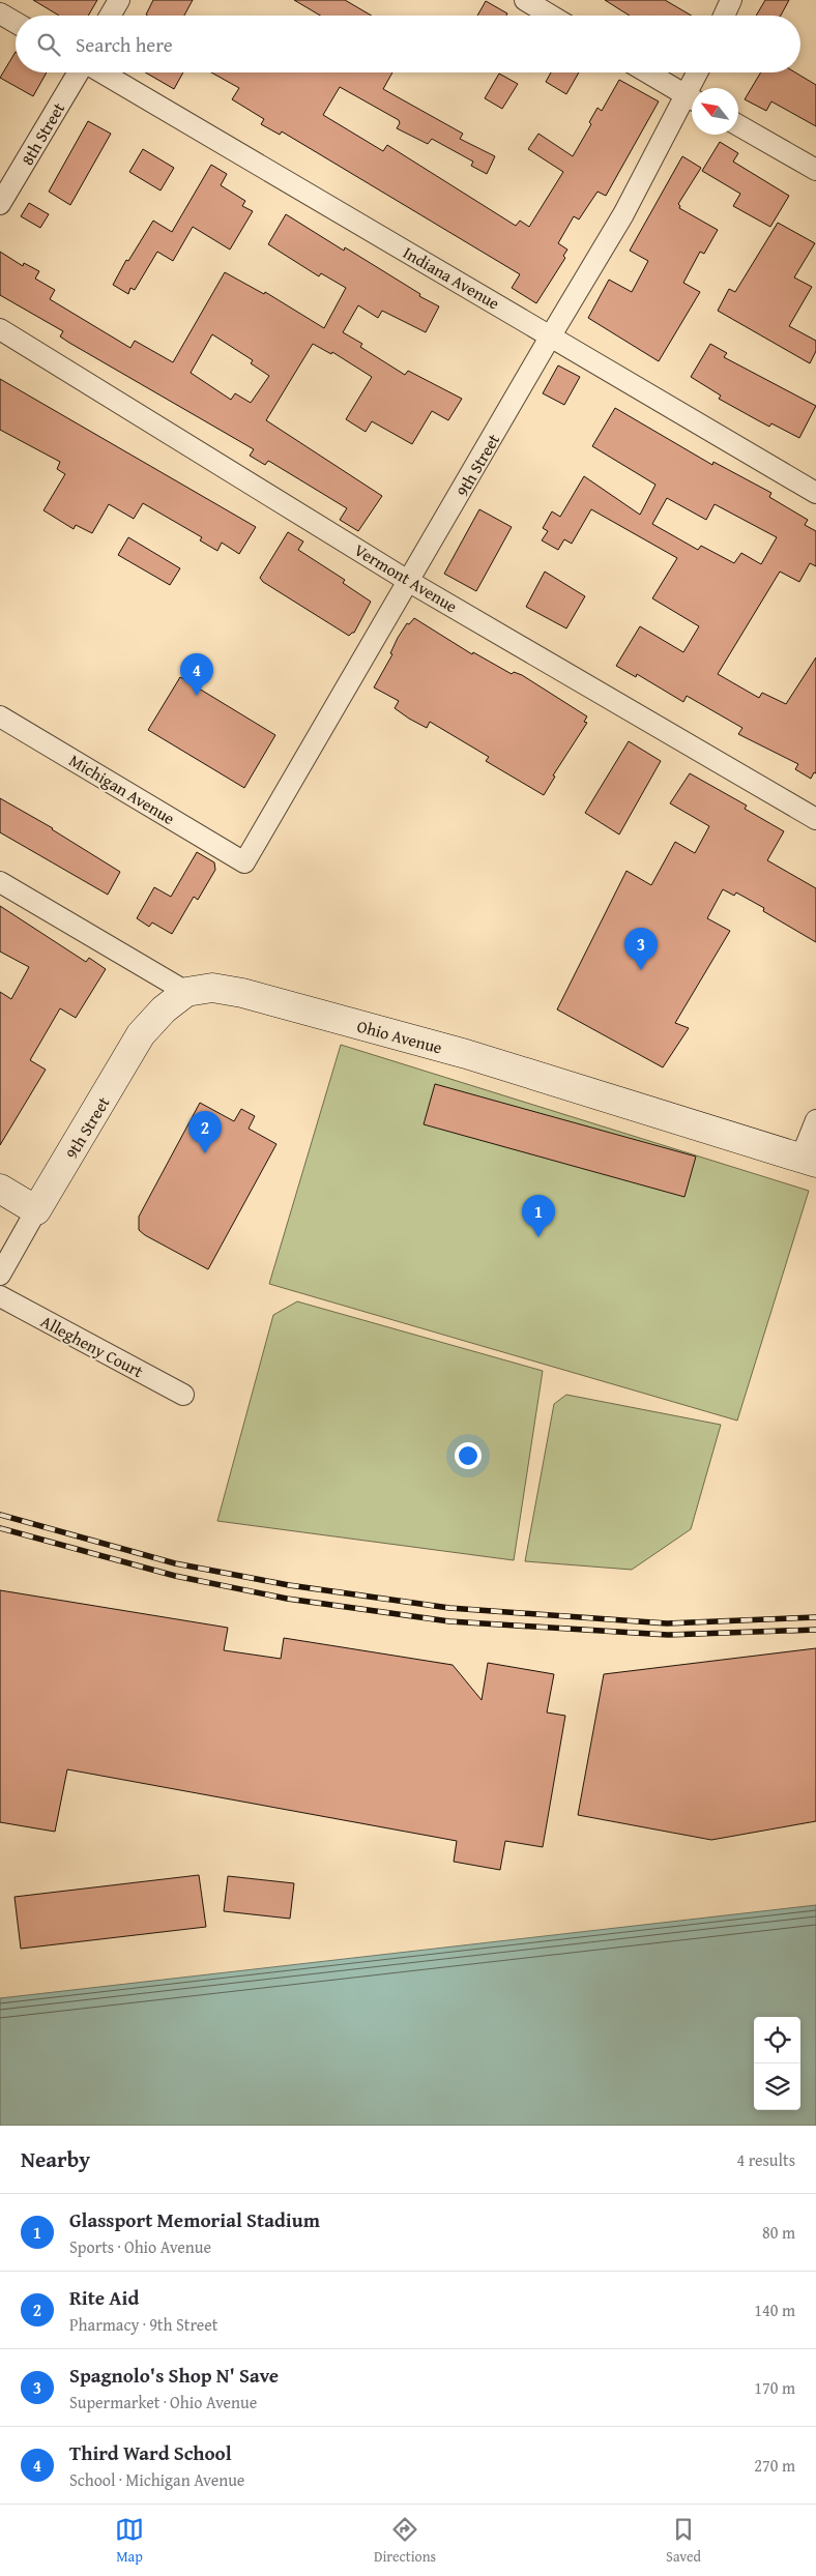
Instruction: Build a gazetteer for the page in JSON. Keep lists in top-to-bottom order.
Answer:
{
  "streets": {
    "main road": ["9th Street", "Ohio Avenue"],
    "street": [
      "8th Street",
      "Indiana Avenue",
      "Vermont Avenue",
      "Michigan Avenue",
      "Allegheny Court"
    ]
  },
  "crossings": [
    ["Indiana Avenue", "9th Street"],
    ["9th Street", "Vermont Avenue"],
    ["9th Street", "Michigan Avenue"],
    ["9th Street", "Ohio Avenue"]
  ],
  "north": "top left",
  "page": {
    "search": "Search here",
    "pins": [
      "4",
      "3",
      "2",
      "1"
    ],
    "heading": ["Nearby", "4 results"],
    "list": [
      {
        "mark": "1",
        "name": "Glassport Memorial Stadium",
        "note": "Sports · Ohio Avenue",
        "value": "80 m"
      },
      {
        "mark": "2",
        "name": "Rite Aid",
        "note": "Pharmacy · 9th Street",
        "value": "140 m"
      },
      {
        "mark": "3",
        "name": "Spagnolo's Shop N' Save",
        "note": "Supermarket · Ohio Avenue",
        "value": "170 m"
      },
      {
        "mark": "4",
        "name": "Third Ward School",
        "note": "School · Michigan Avenue",
        "value": "270 m"
      }
    ],
    "nav": ["Map", "Directions", "Saved"]
  }
}
